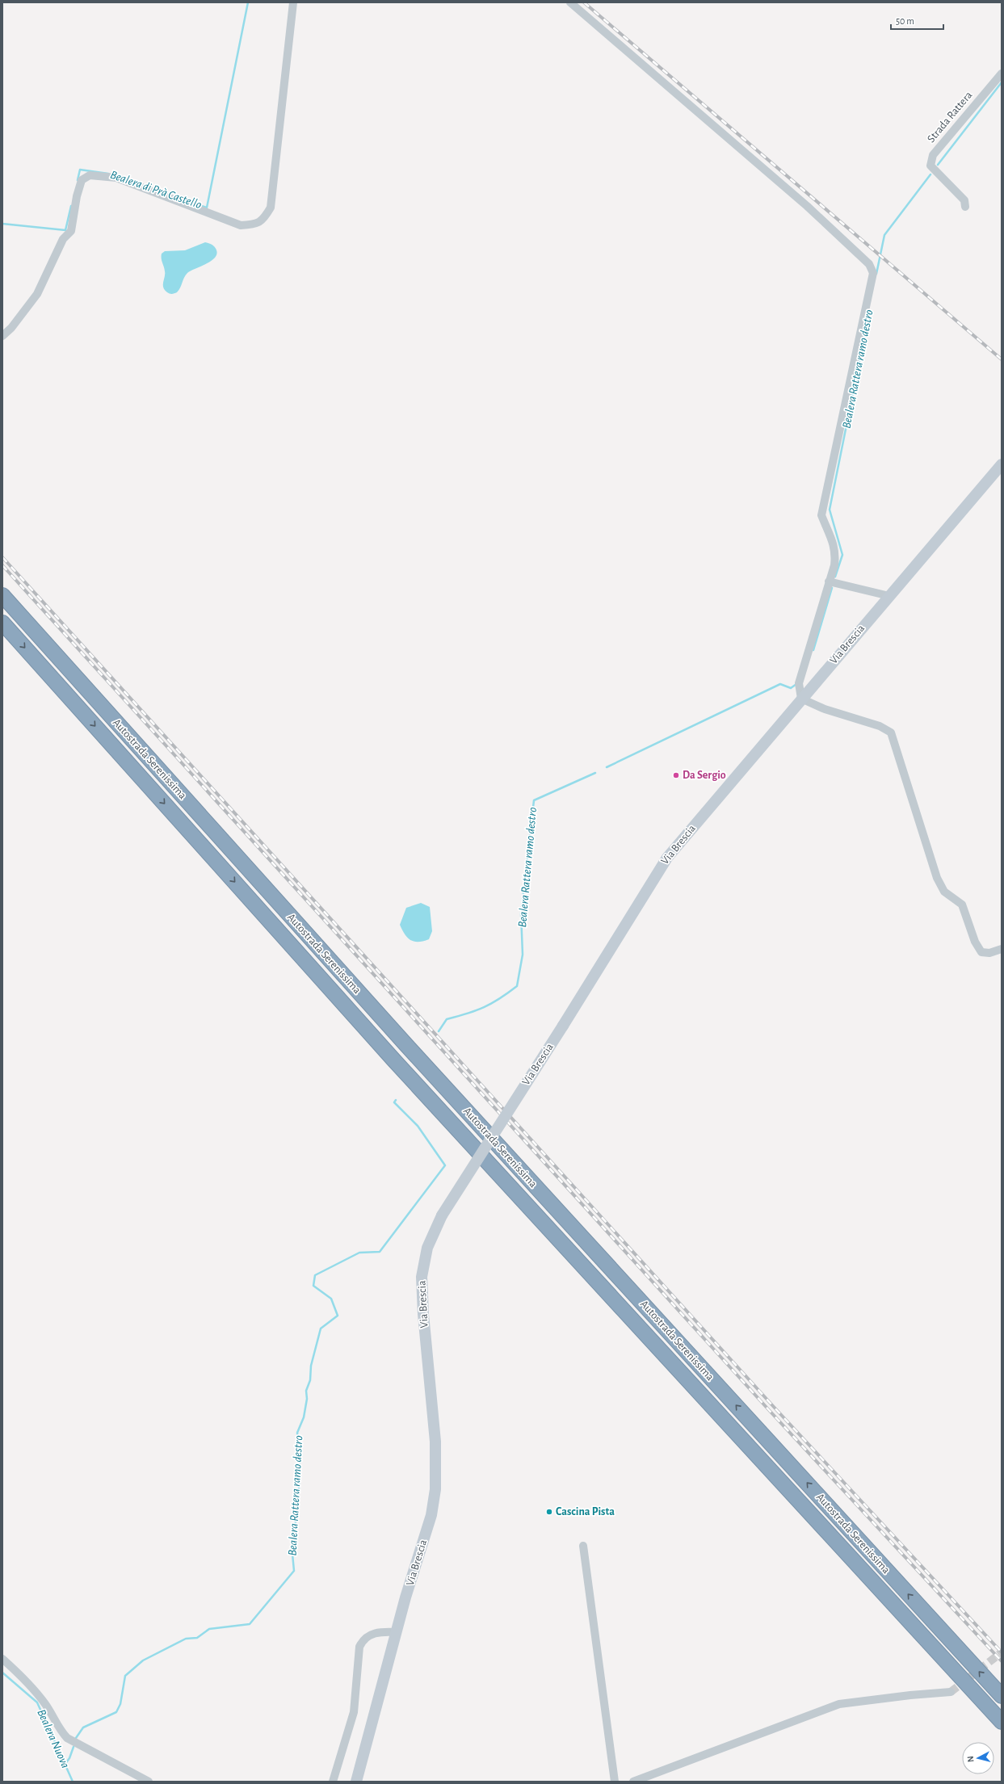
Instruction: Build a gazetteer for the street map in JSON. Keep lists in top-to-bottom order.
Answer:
{
  "streets": {
    "highway": ["Autostrada Serenissima"],
    "main road": ["Via Brescia"],
    "street": ["Strada Rattera"]
  },
  "water": ["Bealera di Prà Castello", "Bealera Rattera ramo destro", "Bealera Nuova"],
  "places": ["Da Sergio", "Cascina Pista"],
  "scale_bar": "50 m",
  "north": "left"
}
